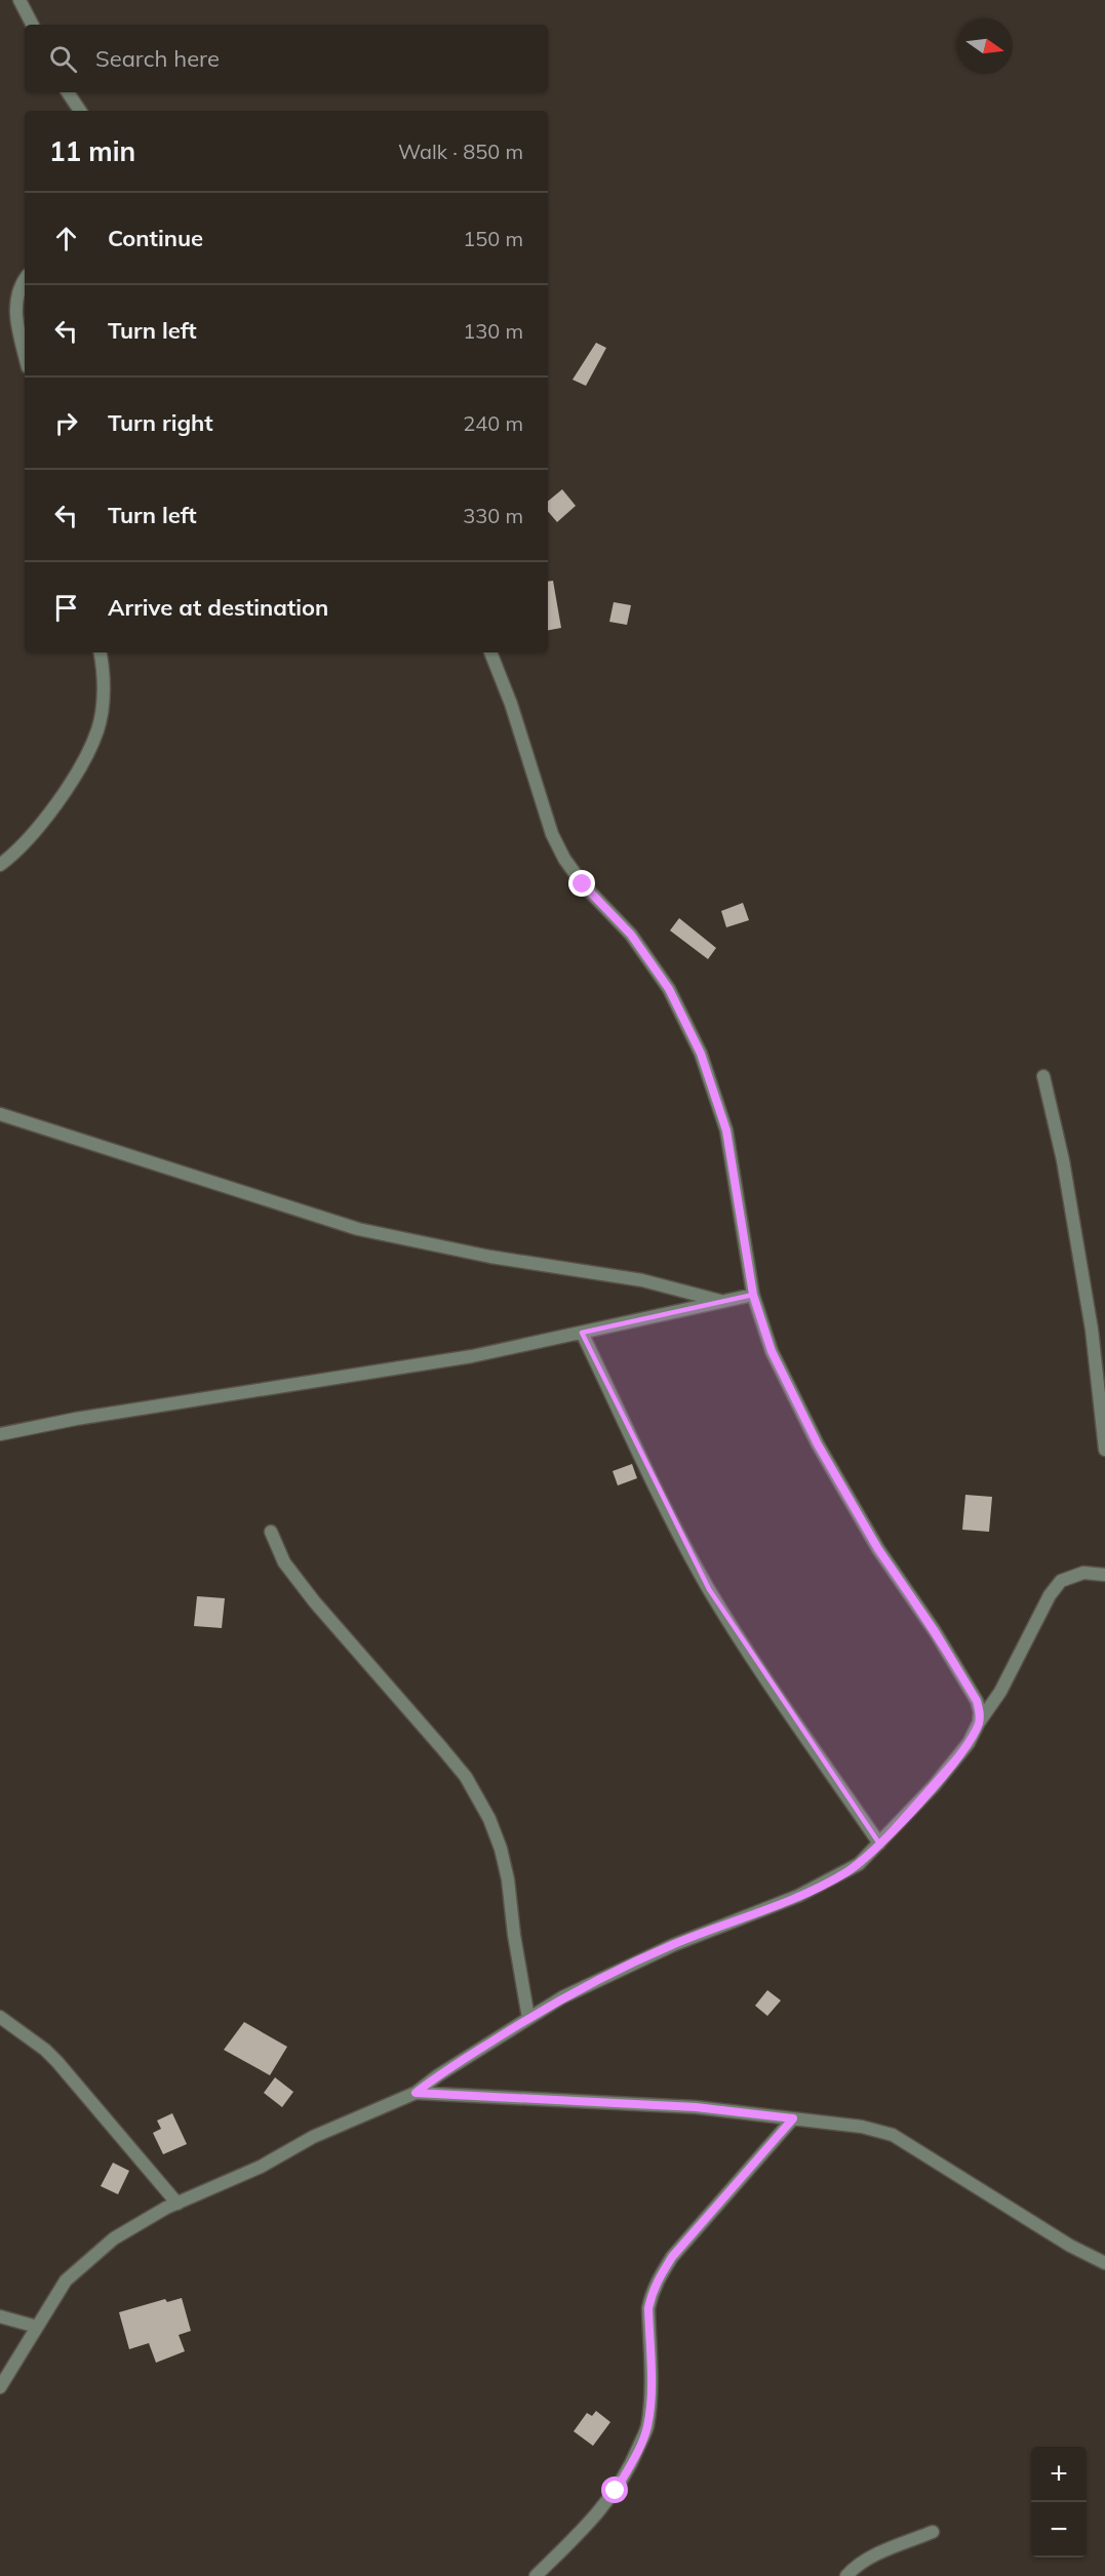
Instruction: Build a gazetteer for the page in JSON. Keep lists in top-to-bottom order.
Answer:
{
  "north": "right",
  "page": {
    "search": "Search here",
    "heading": ["11 min", "Walk · 850 m"],
    "list": [
      ["Continue", "150 m"],
      ["Turn left", "130 m"],
      ["Turn right", "240 m"],
      ["Turn left", "330 m"],
      "Arrive at destination"
    ],
    "map_buttons": ["+", "−"]
  }
}
